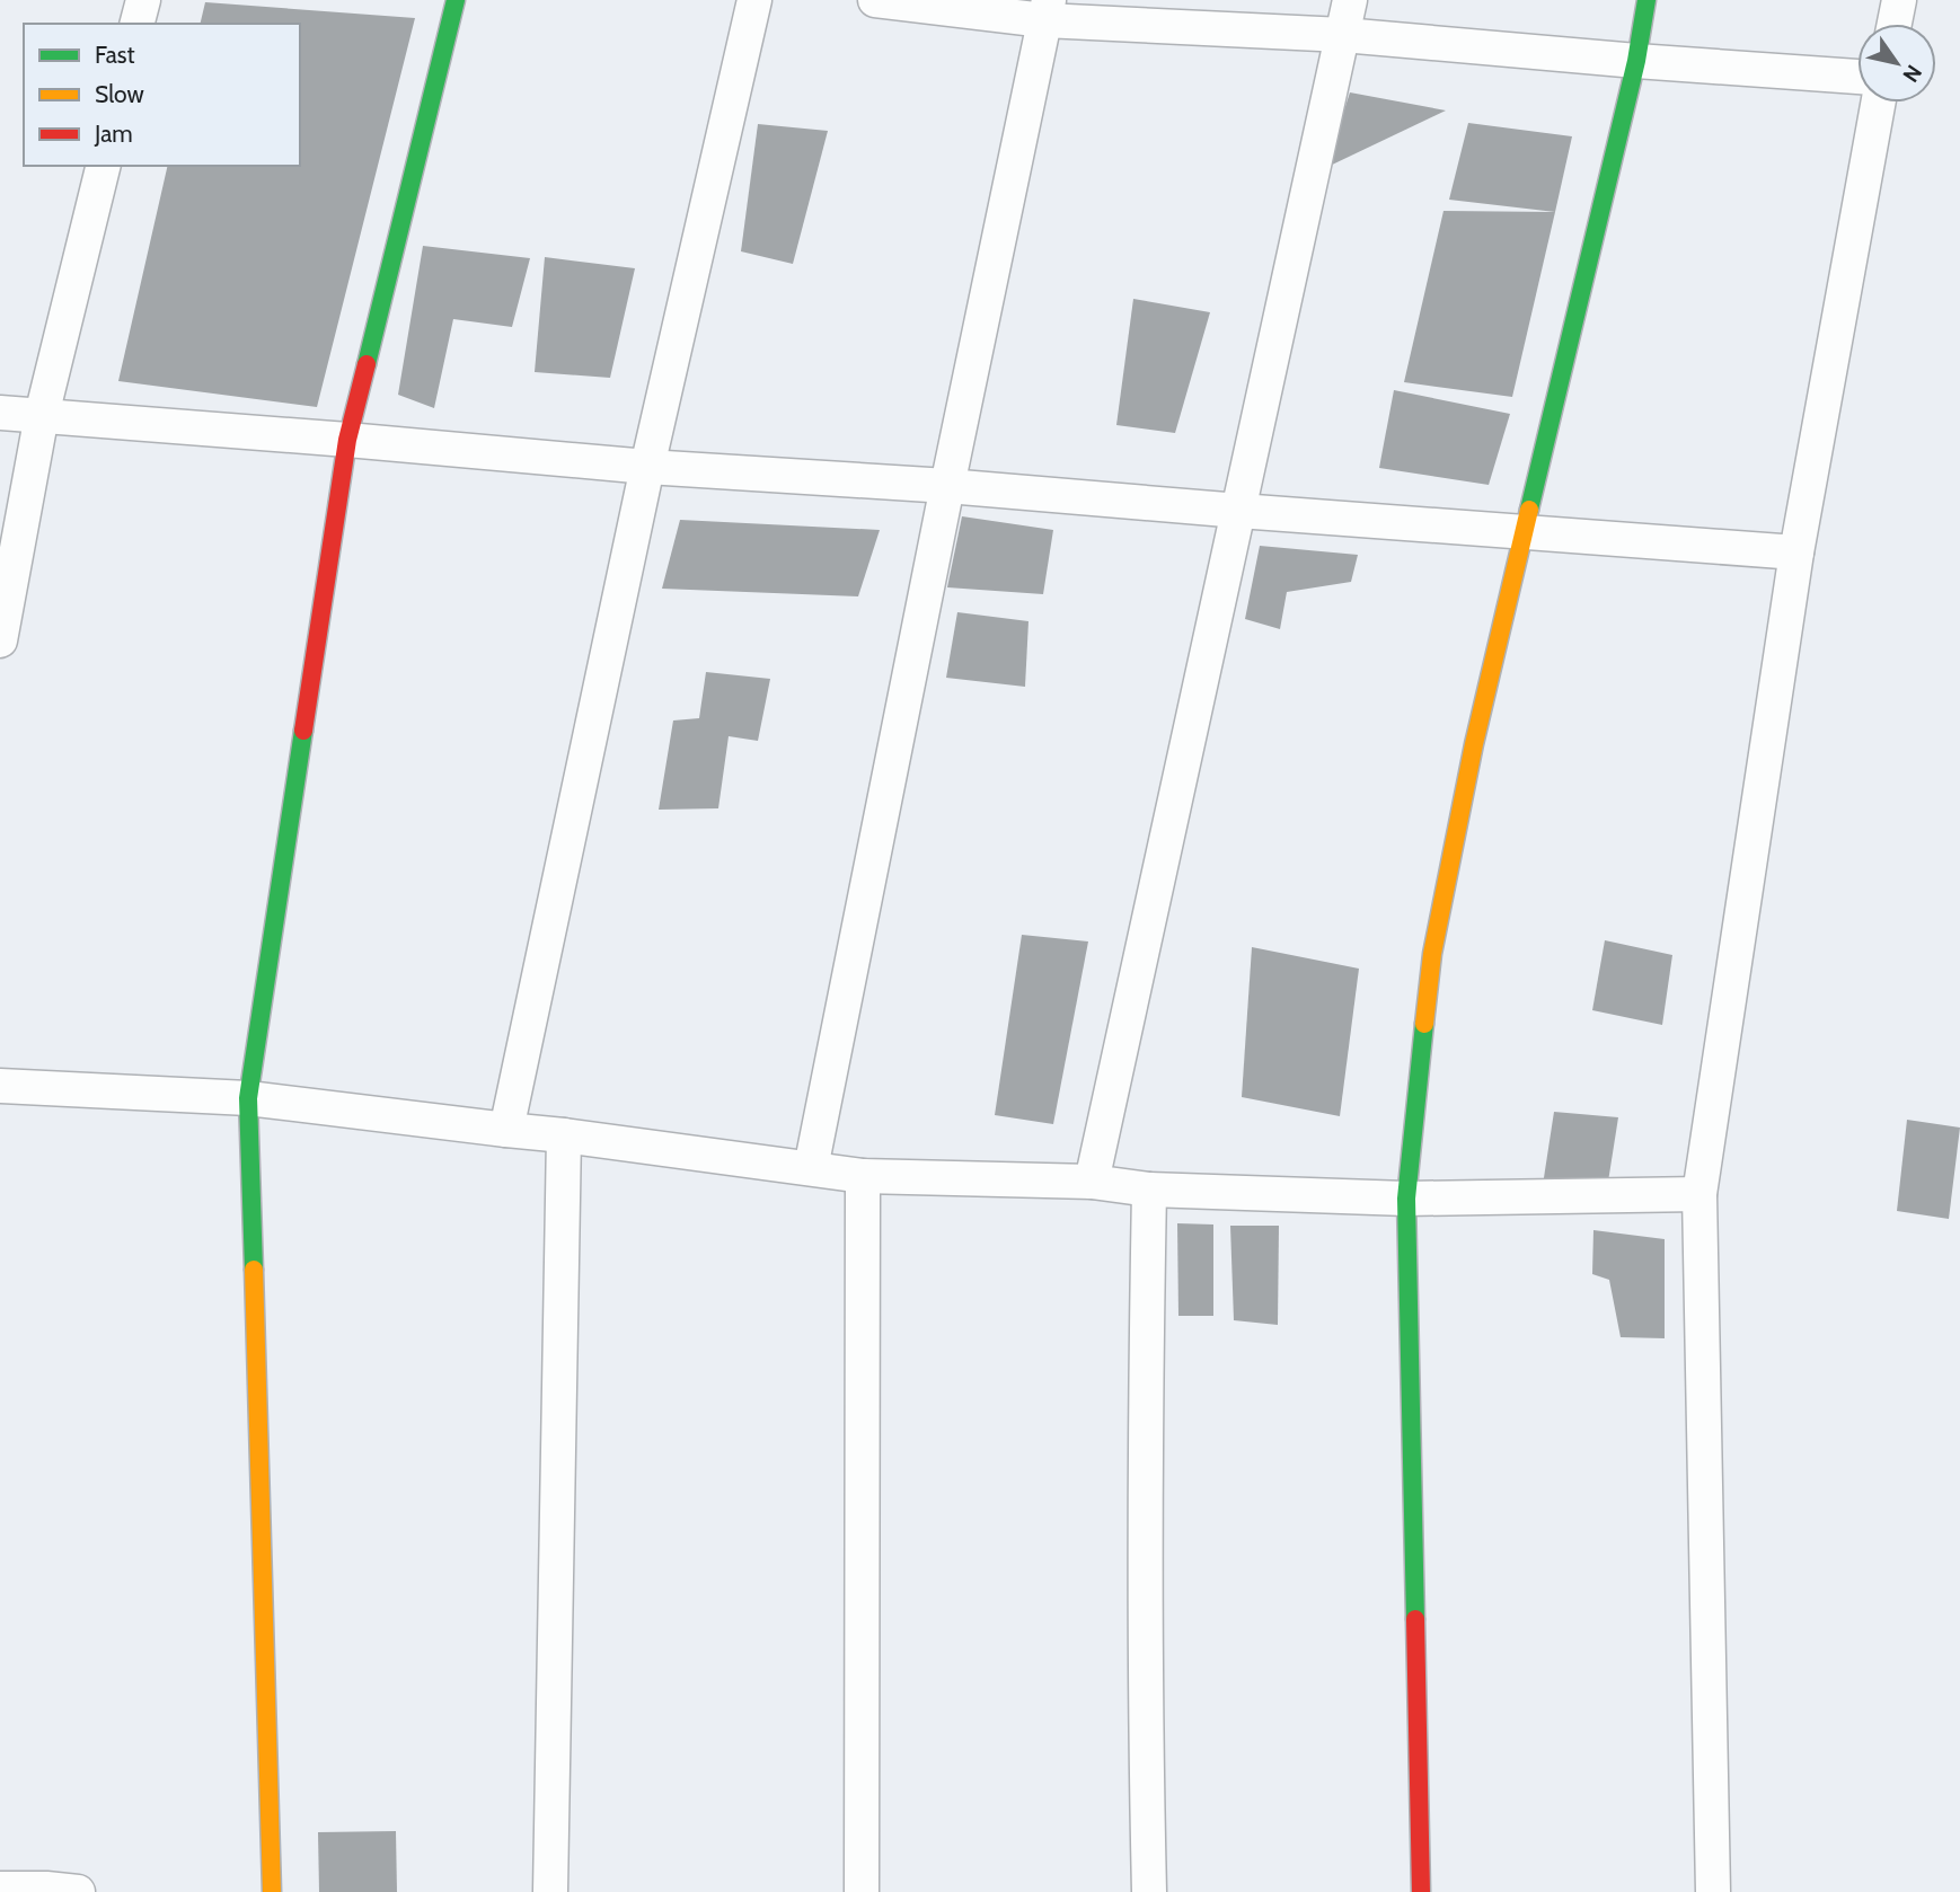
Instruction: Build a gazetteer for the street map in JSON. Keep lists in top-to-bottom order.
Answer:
{
  "legend": ["Fast", "Slow", "Jam"],
  "north": "bottom right"
}
